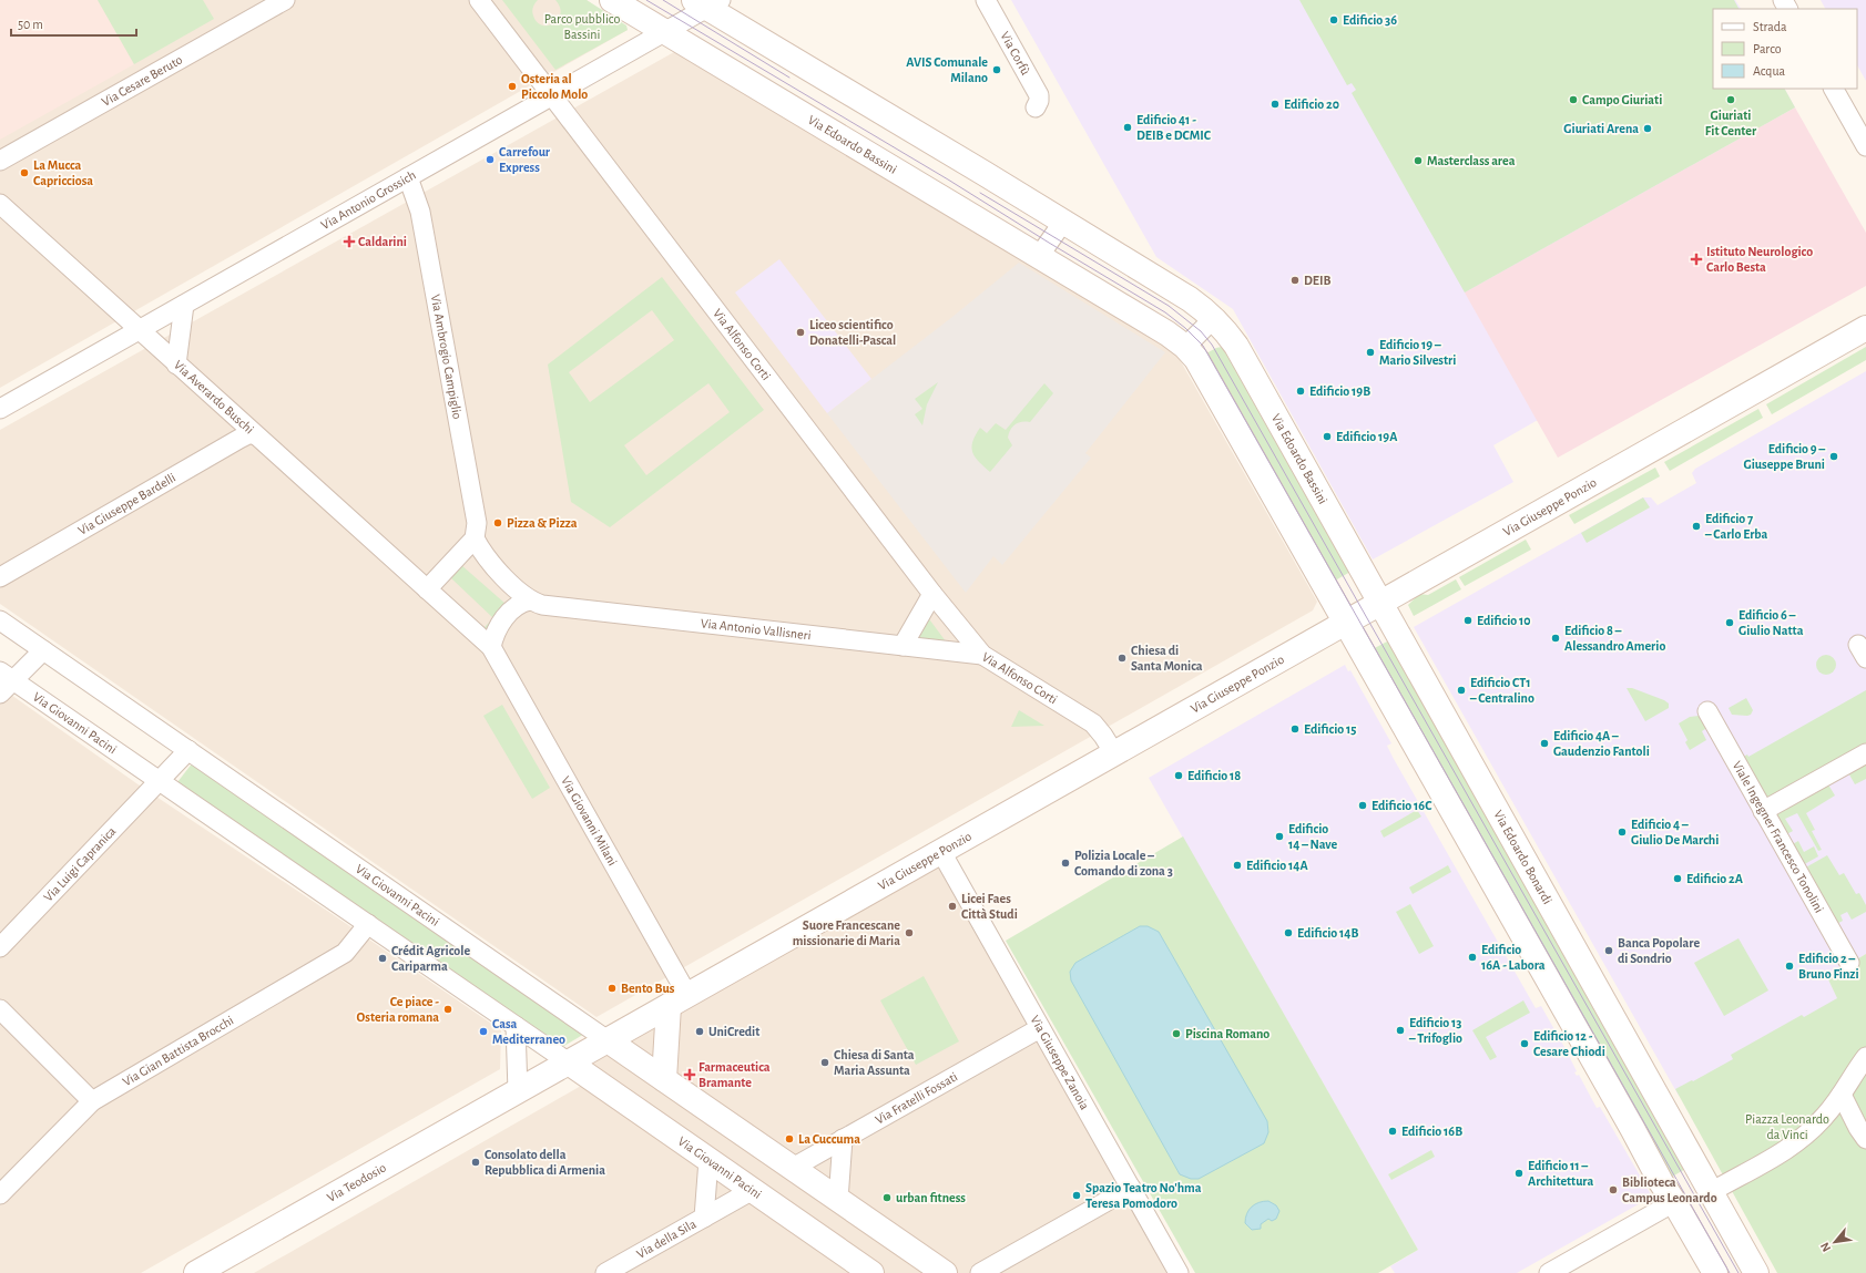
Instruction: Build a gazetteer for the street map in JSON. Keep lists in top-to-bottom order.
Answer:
{
  "streets": {
    "street": [
      "Via Corfù",
      "Via Cesare Beruto",
      "Via Edoardo Bassini",
      "Via Antonio Grossich",
      "Via Alfonso Corti",
      "Via Ambrogio Campiglio",
      "Via Averardo Buschi",
      "Via Giuseppe Bardelli",
      "Via Giuseppe Ponzio",
      "Via Antonio Vallisneri",
      "Via Giovanni Pacini",
      "Via Giovanni Milani",
      "Viale Ingegner Francesco Tonolini",
      "Via Edoardo Bonardi",
      "Via Luigi Capranica",
      "Via Gian Battista Brocchi",
      "Via Giuseppe Zanoia",
      "Via Fratelli Fossati",
      "Via Teodosio",
      "Via della Sila"
    ]
  },
  "crossings": [
    ["Via Edoardo Bassini", "Via Giuseppe Ponzio"],
    ["Via Edoardo Bassini", "Via Edoardo Bonardi"],
    ["Via Antonio Grossich", "Via Alfonso Corti"],
    ["Via Antonio Grossich", "Via Ambrogio Campiglio"],
    ["Via Antonio Grossich", "Via Averardo Buschi"],
    ["Via Alfonso Corti", "Via Giuseppe Ponzio"],
    ["Via Alfonso Corti", "Via Antonio Vallisneri"],
    ["Via Averardo Buschi", "Via Giuseppe Bardelli"],
    ["Via Averardo Buschi", "Via Giovanni Milani"],
    ["Via Giuseppe Ponzio", "Via Giovanni Pacini"],
    ["Via Giuseppe Ponzio", "Via Giovanni Milani"],
    ["Via Giuseppe Ponzio", "Via Edoardo Bonardi"],
    ["Via Giuseppe Ponzio", "Via Giuseppe Zanoia"],
    ["Via Giovanni Pacini", "Via Luigi Capranica"],
    ["Via Giovanni Pacini", "Via Gian Battista Brocchi"],
    ["Via Giovanni Pacini", "Via Fratelli Fossati"],
    ["Via Giovanni Pacini", "Via Teodosio"],
    ["Via Giovanni Pacini", "Via della Sila"],
    ["Via Giuseppe Zanoia", "Via Fratelli Fossati"]
  ],
  "parks": ["Parco pubblico Bassini", "Piazza Leonardo da Vinci"],
  "places": {
    "other": [
      "Edificio 36",
      "AVIS Comunale Milano",
      "Osteria al Piccolo Molo",
      "Campo Giuriati",
      "Giuriati Fit Center",
      "Edificio 20",
      "Edificio 41 - DEIB e DCMIC",
      "Giuriati Arena",
      "Carrefour Express",
      "Masterclass area",
      "La Mucca Capricciosa",
      "DEIB",
      "Liceo scientifico Donatelli-Pascal",
      "Edificio 19 – Mario Silvestri",
      "Edificio 19B",
      "Edificio 19A",
      "Edificio 9 – Giuseppe Bruni",
      "Pizza & Pizza",
      "Edificio 7 – Carlo Erba",
      "Edificio 10",
      "Edificio 6 – Giulio Natta",
      "Edificio 8 – Alessandro Amerio",
      "Chiesa di Santa Monica",
      "Edificio CT1 – Centralino",
      "Edificio 15",
      "Edificio 4A – Gaudenzio Fantoli",
      "Edificio 18",
      "Edificio 16C",
      "Edificio 4 – Giulio De Marchi",
      "Edificio 14 – Nave",
      "Polizia Locale – Comando di zona 3",
      "Edificio 14A",
      "Edificio 2A",
      "Licei Faes Città Studi",
      "Suore Francescane missionarie di Maria",
      "Edificio 14B",
      "Banca Popolare di Sondrio",
      "Edificio 16A - Labora",
      "Crédit Agricole Cariparma",
      "Edificio 2 – Bruno Finzi",
      "Bento Bus",
      "Ce piace - Osteria romana",
      "Edificio 13 – Trifoglio",
      "Casa Mediterraneo",
      "UniCredit",
      "Piscina Romano",
      "Edificio 12 - Cesare Chiodi",
      "Chiesa di Santa Maria Assunta",
      "Edificio 16B",
      "La Cuccuma",
      "Consolato della Repubblica di Armenia",
      "Edificio 11 – Architettura",
      "Biblioteca Campus Leonardo",
      "Spazio Teatro No'hma Teresa Pomodoro",
      "urban fitness"
    ],
    "health": ["Caldarini", "Istituto Neurologico Carlo Besta", "Farmaceutica Bramante"]
  },
  "legend": ["Strada", "Parco", "Acqua"],
  "scale_bar": "50 m",
  "north": "bottom left"
}
